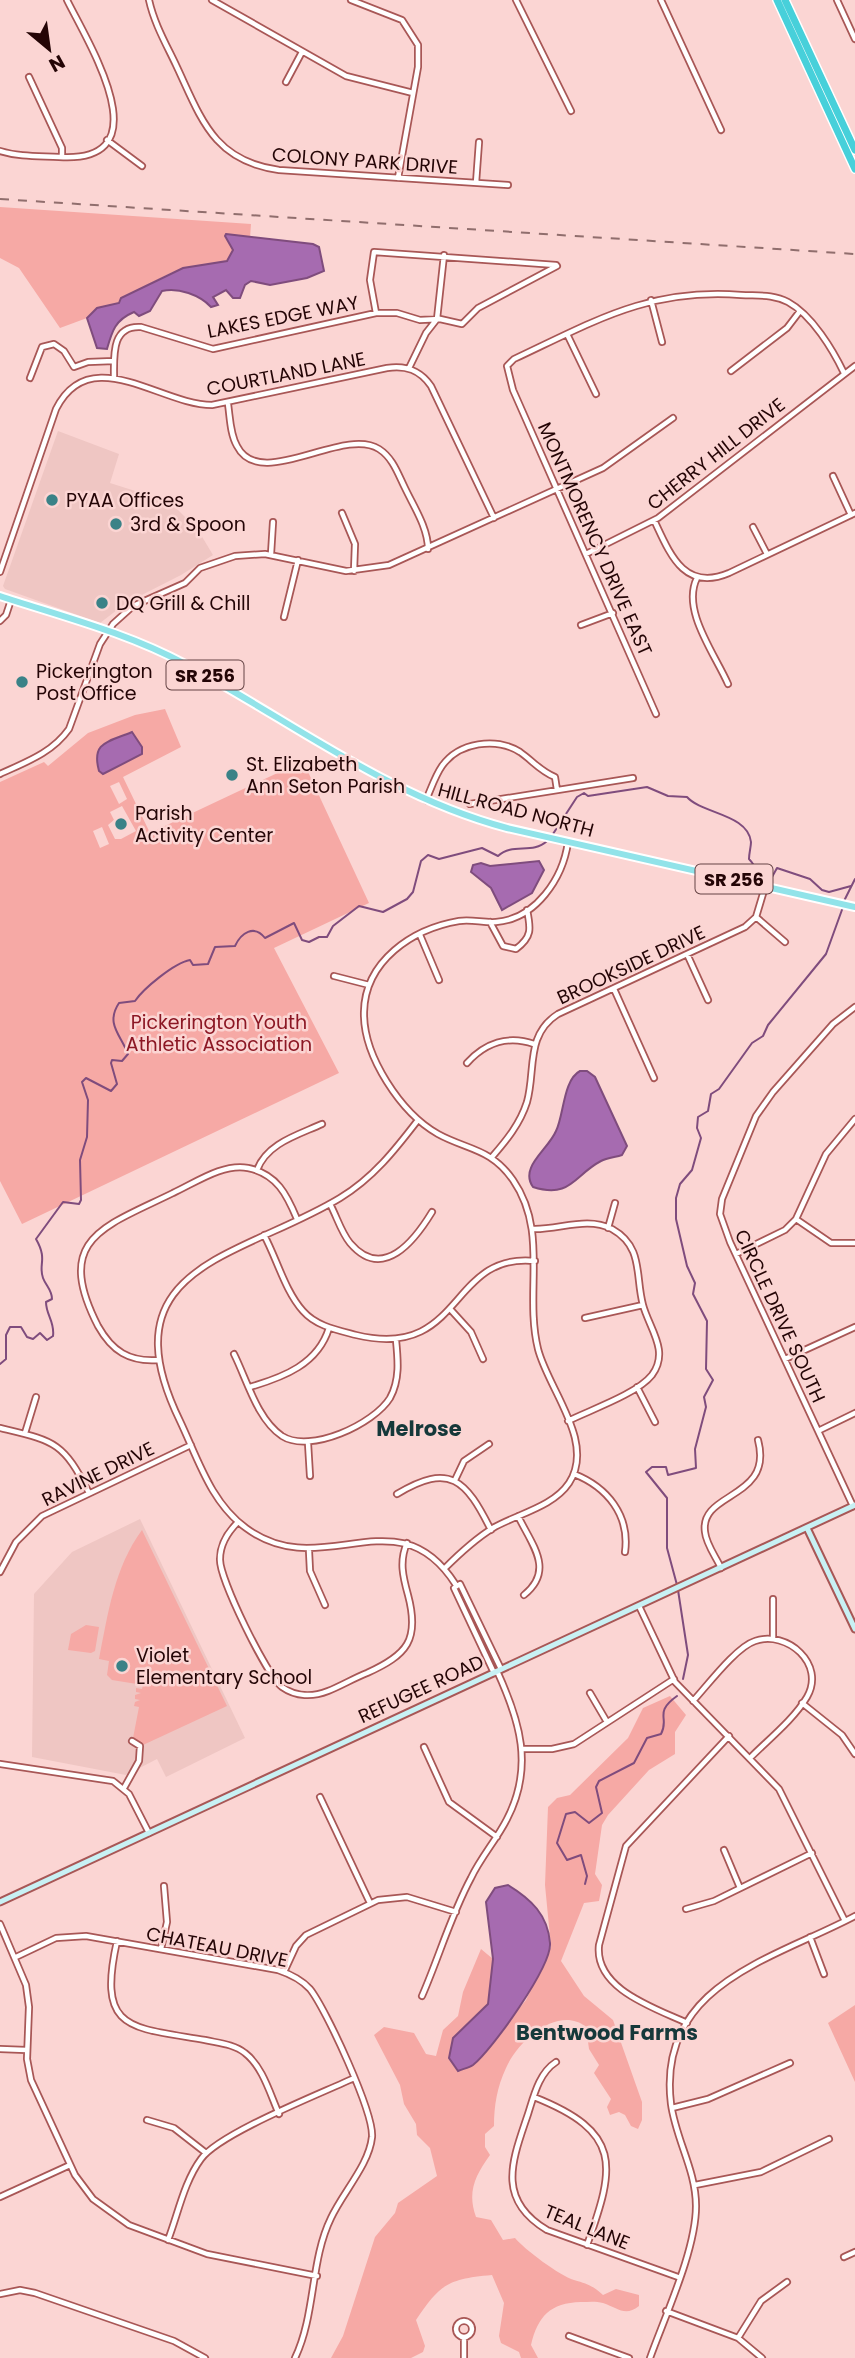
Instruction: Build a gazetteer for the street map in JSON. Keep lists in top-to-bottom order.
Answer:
{
  "streets": {
    "main road": ["SR 256", "HILL ROAD NORTH", "REFUGEE ROAD"],
    "street": [
      "COLONY PARK DRIVE",
      "LAKES EDGE WAY",
      "COURTLAND LANE",
      "CHERRY HILL DRIVE",
      "MONTMORENCY DRIVE EAST",
      "BROOKSIDE DRIVE",
      "CIRCLE DRIVE SOUTH",
      "RAVINE DRIVE",
      "CHATEAU DRIVE",
      "TEAL LANE"
    ]
  },
  "crossings": [
    ["LAKES EDGE WAY", "COURTLAND LANE"],
    ["CHERRY HILL DRIVE", "MONTMORENCY DRIVE EAST"],
    ["CIRCLE DRIVE SOUTH", "REFUGEE ROAD"]
  ],
  "districts": ["Melrose", "Bentwood Farms"],
  "parks": ["Pickerington Youth Athletic Association"],
  "places": [
    "PYAA Offices",
    "3rd & Spoon",
    "DQ Grill & Chill",
    "Pickerington Post Office",
    "St. Elizabeth Ann Seton Parish",
    "Parish Activity Center",
    "Violet Elementary School"
  ],
  "north": "bottom right"
}
